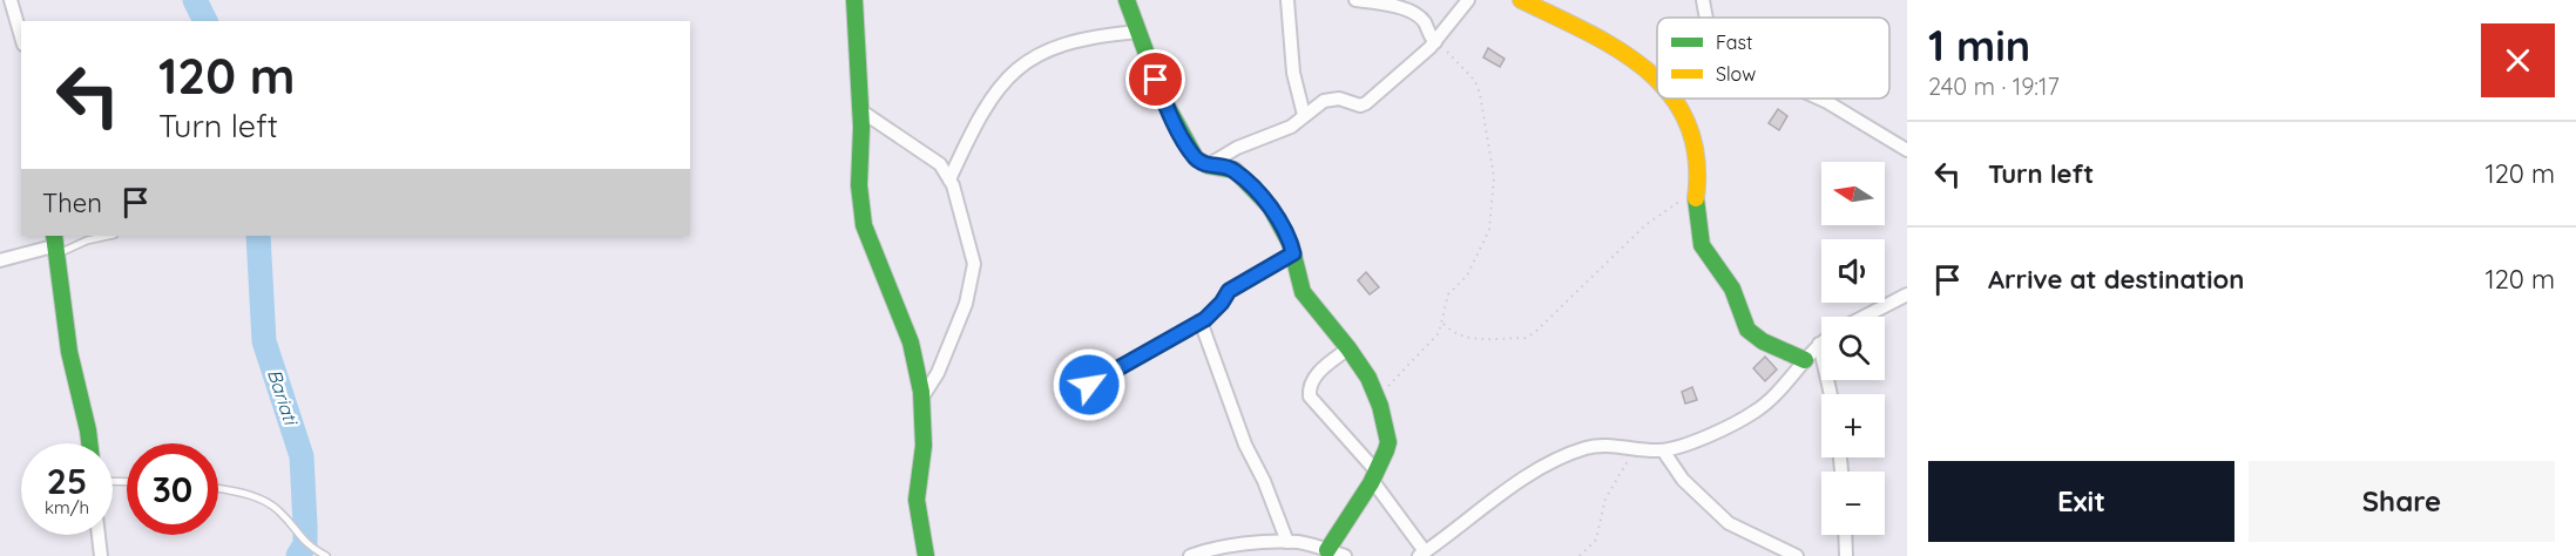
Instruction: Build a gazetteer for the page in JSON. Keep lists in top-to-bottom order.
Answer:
{
  "water": ["Bariati"],
  "legend": ["Fast", "Slow"],
  "north": "left",
  "page": {
    "heading": ["1 min", "240 m · 19:17"],
    "turn": ["120 m", "Turn left"],
    "list": [
      {
        "name": "Turn left",
        "value": "120 m"
      },
      {
        "name": "Arrive at destination",
        "value": "120 m"
      }
    ],
    "map_buttons": ["+", "−"],
    "then": "Then",
    "speed": "25 km/h",
    "limit": "30",
    "buttons": ["Exit", "Share"]
  }
}
